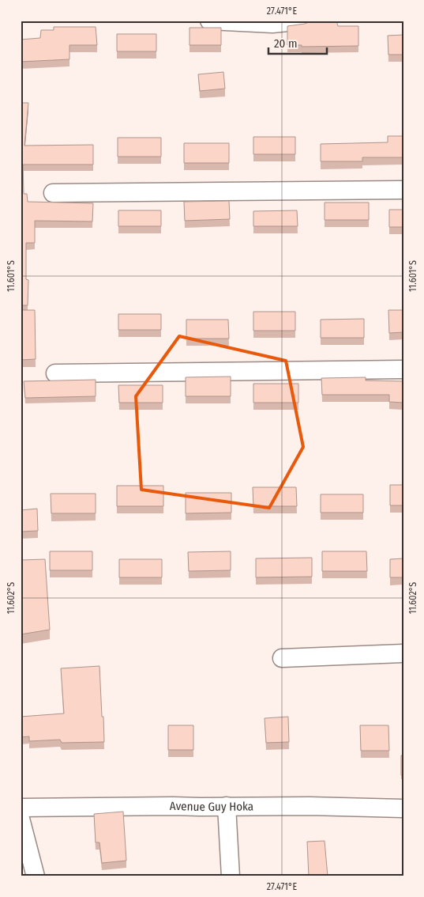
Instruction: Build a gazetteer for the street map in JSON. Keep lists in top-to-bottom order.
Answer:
{
  "streets": {
    "street": ["Avenue Guy Hoka"]
  },
  "scale_bar": "20 m",
  "coordinates": ["27.471°E", "11.601°S", "11.602°S"]
}
